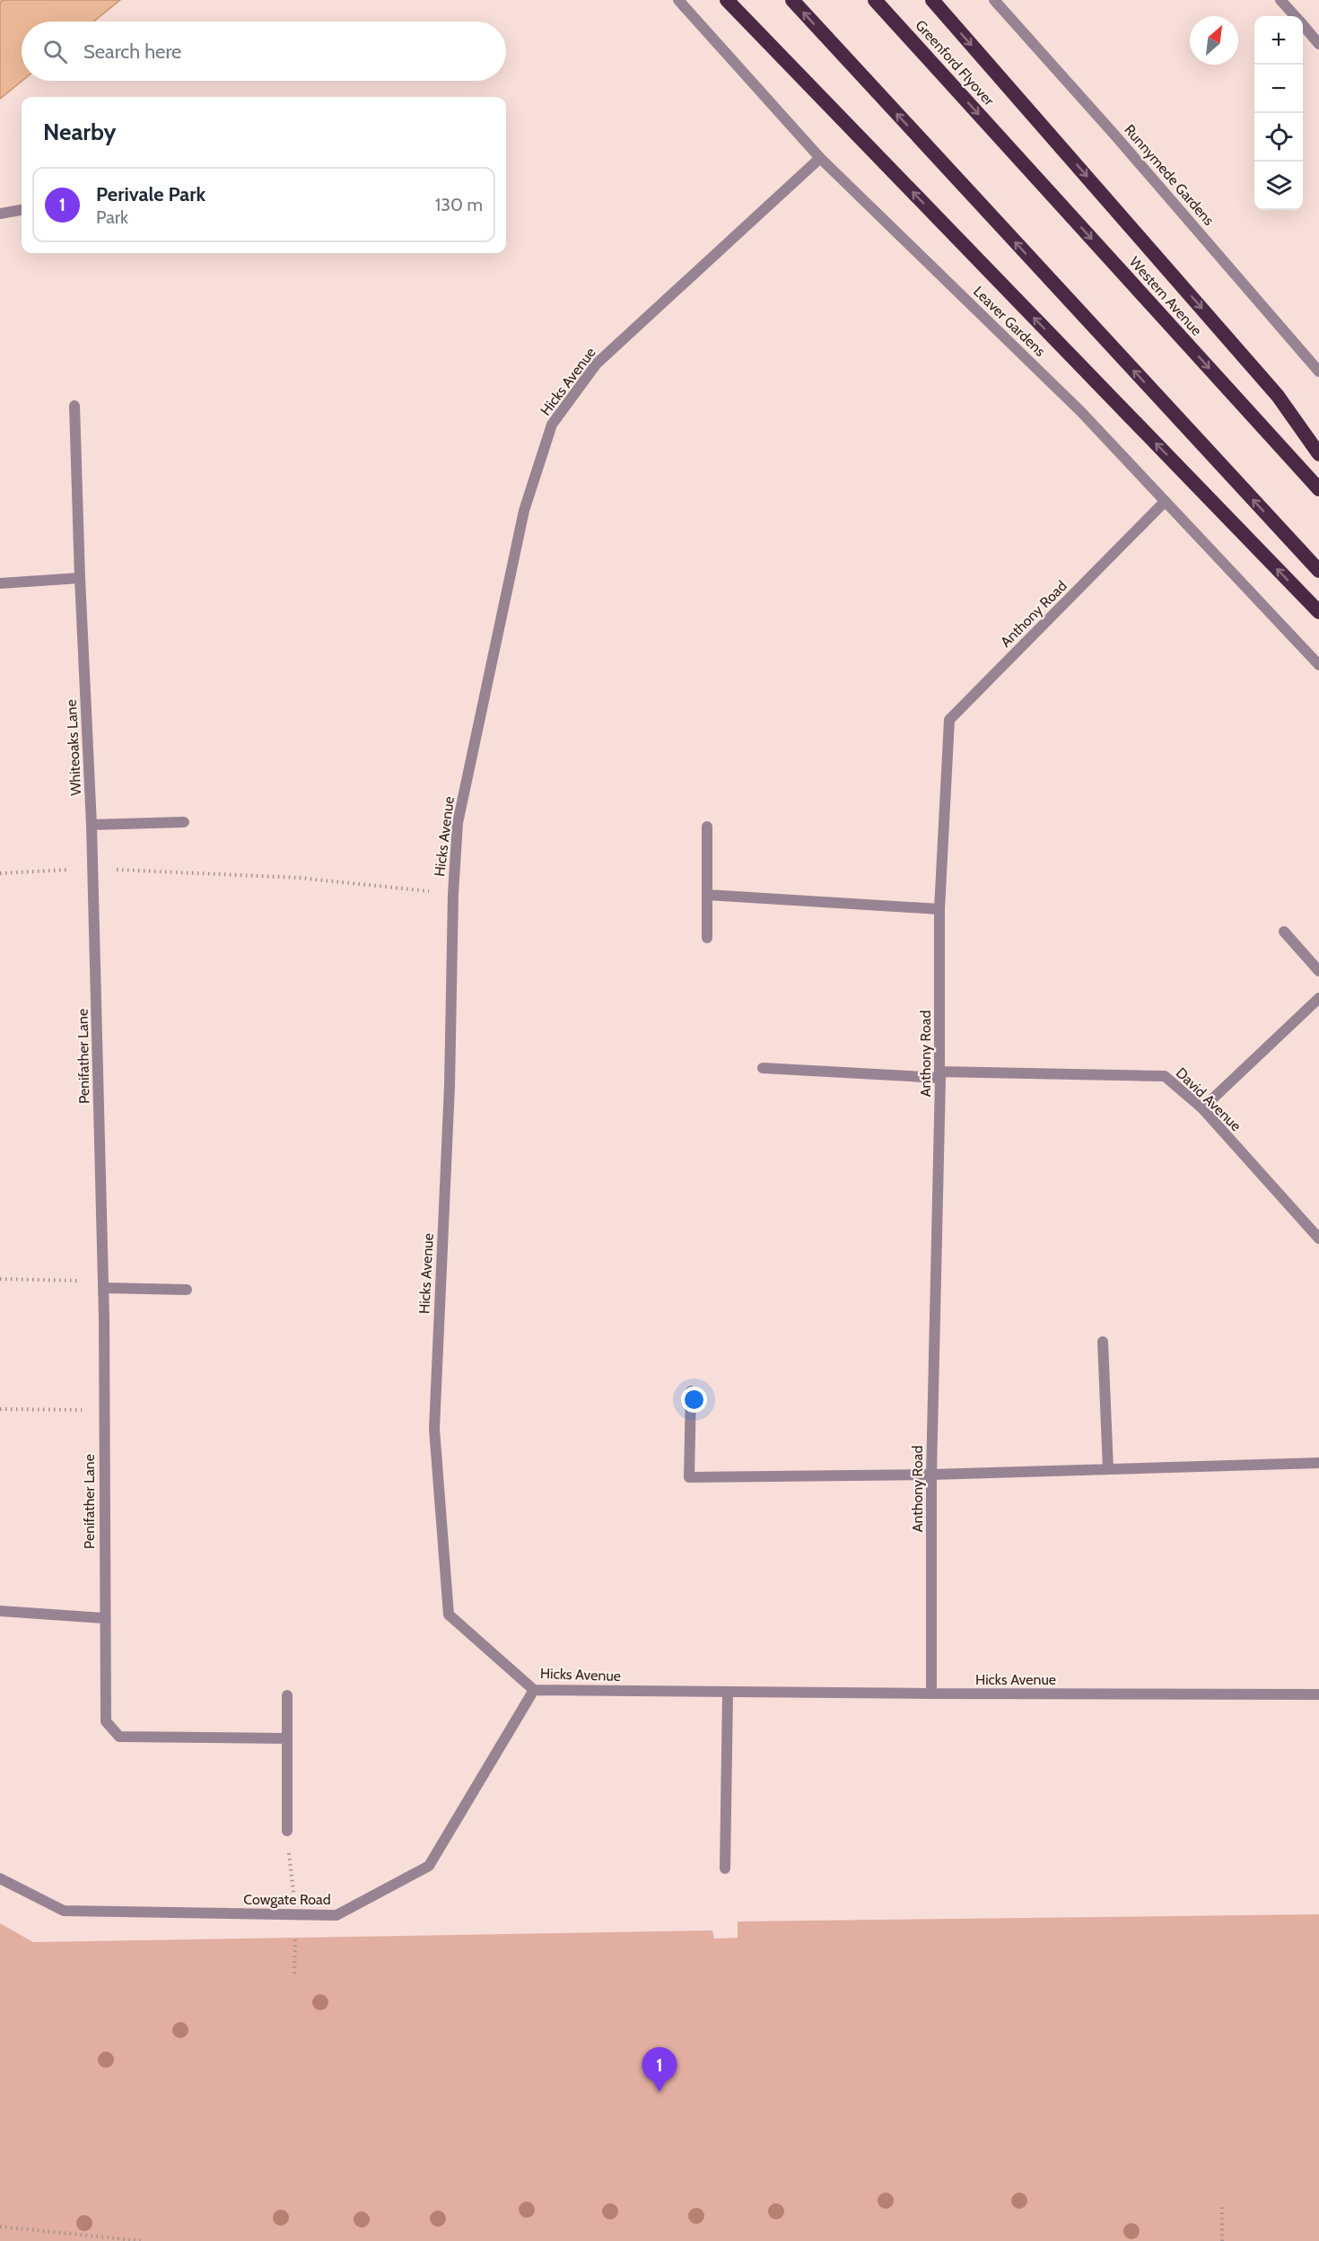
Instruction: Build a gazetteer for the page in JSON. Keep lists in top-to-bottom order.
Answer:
{
  "streets": {
    "highway": ["Greenford Flyover", "Western Avenue"],
    "street": [
      "Runnymede Gardens",
      "Leaver Gardens",
      "Hicks Avenue",
      "Anthony Road",
      "Whiteoaks Lane",
      "Penifather Lane",
      "David Avenue",
      "Cowgate Road"
    ]
  },
  "crossings": [
    ["Greenford Flyover", "Western Avenue"],
    ["Leaver Gardens", "Hicks Avenue"],
    ["Leaver Gardens", "Anthony Road"],
    ["Hicks Avenue", "Anthony Road"],
    ["Hicks Avenue", "Cowgate Road"],
    ["Anthony Road", "David Avenue"],
    ["Whiteoaks Lane", "Penifather Lane"]
  ],
  "north": "top right",
  "page": {
    "map_buttons": ["+", "−"],
    "search": "Search here",
    "heading": "Nearby",
    "list": [
      {
        "mark": "1",
        "name": "Perivale Park",
        "note": "Park",
        "value": "130 m"
      }
    ],
    "pins": "1"
  }
}
